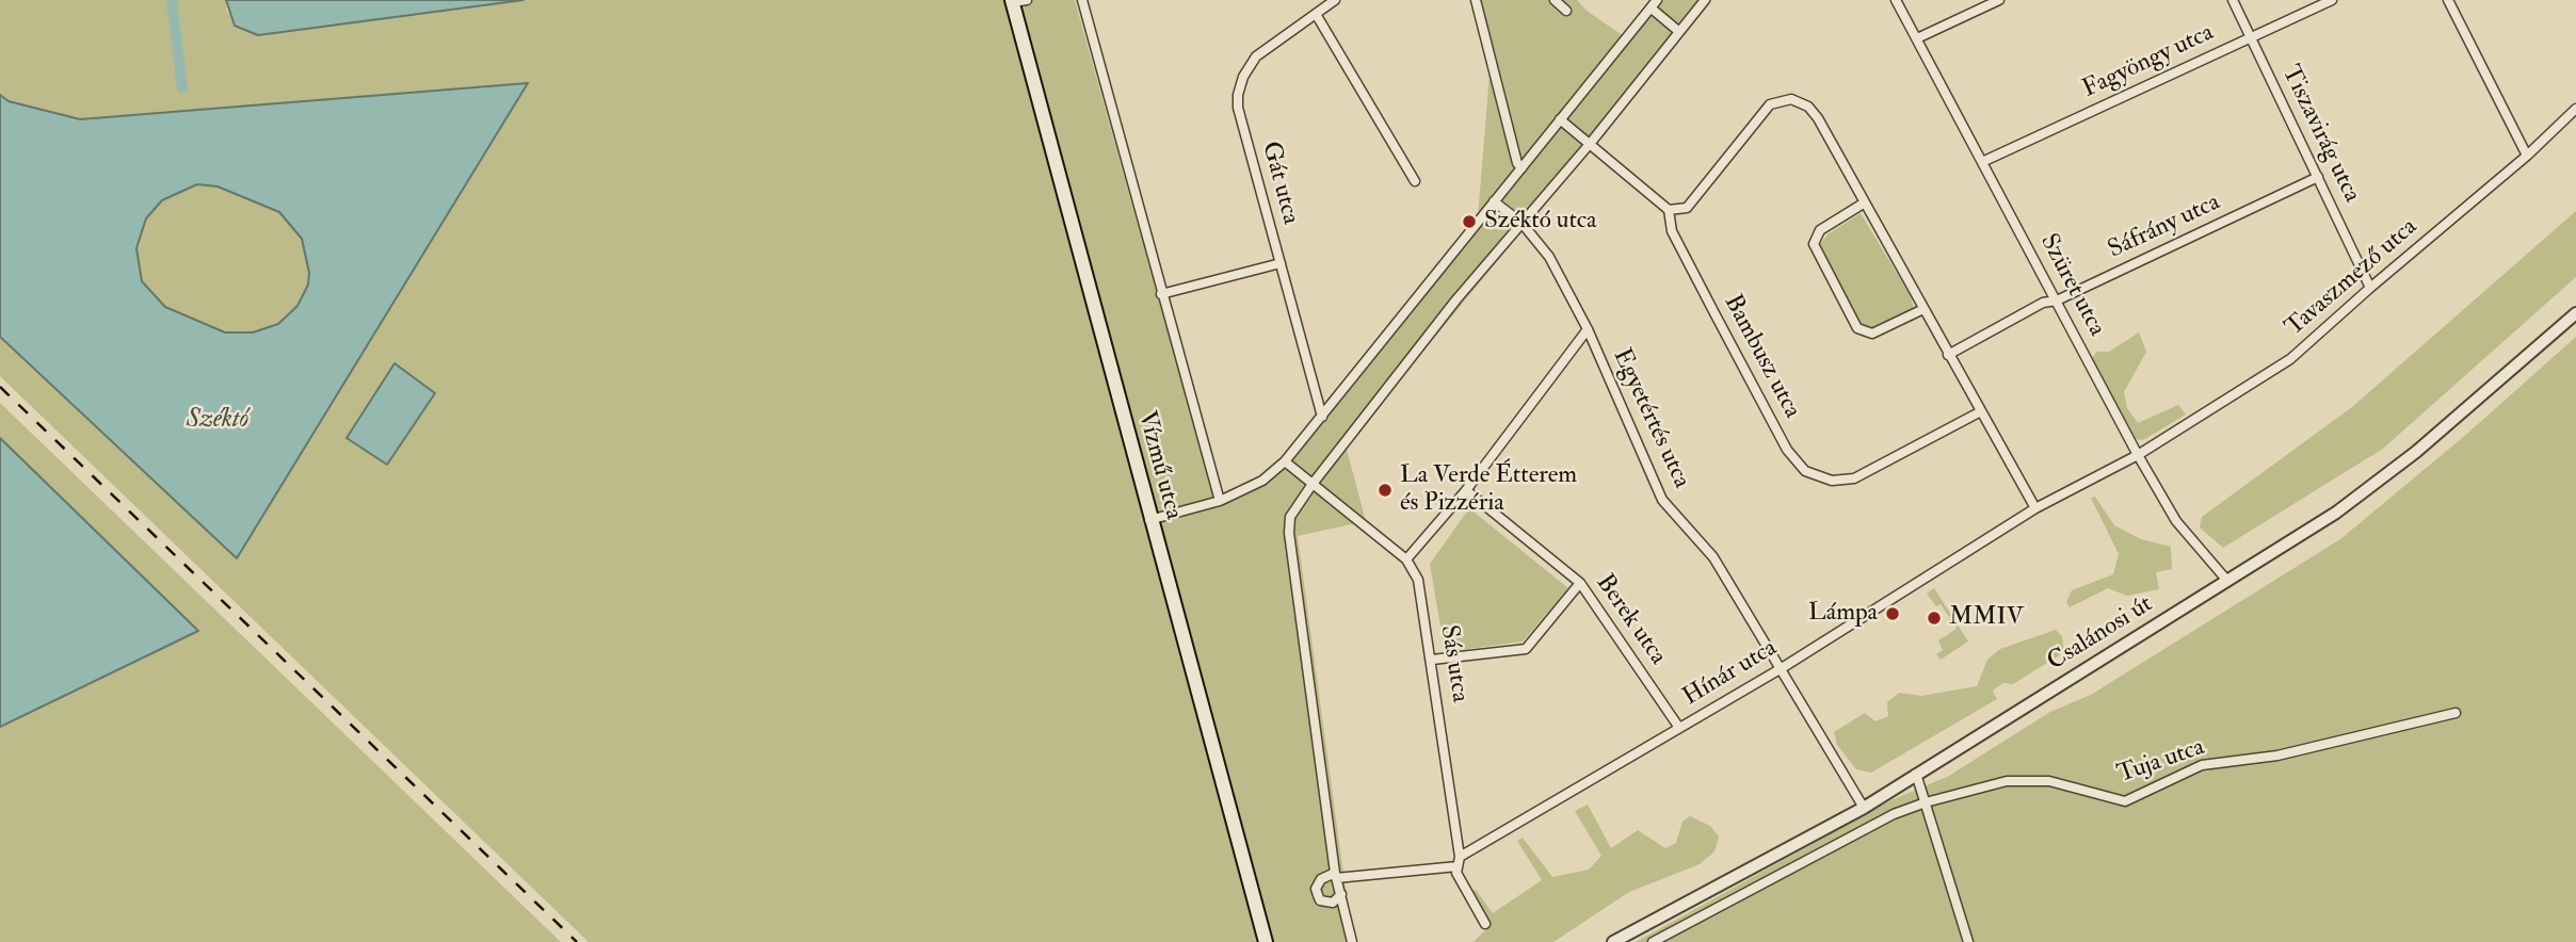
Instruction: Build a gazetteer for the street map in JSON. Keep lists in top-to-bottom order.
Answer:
{
  "streets": {
    "main road": ["Vízmű utca"],
    "street": [
      "Fagyöngy utca",
      "Tiszavirág utca",
      "Gát utca",
      "Sáfrány utca",
      "Tavaszmező utca",
      "Szüret utca",
      "Bambusz utca",
      "Egyetértés utca",
      "Berek utca",
      "Csalánosi út",
      "Sás utca",
      "Hínár utca",
      "Tuja utca"
    ]
  },
  "crossings": [
    ["Fagyöngy utca", "Tiszavirág utca"],
    ["Fagyöngy utca", "Szüret utca"],
    ["Tiszavirág utca", "Sáfrány utca"],
    ["Tiszavirág utca", "Tavaszmező utca"],
    ["Sáfrány utca", "Szüret utca"],
    ["Tavaszmező utca", "Szüret utca"],
    ["Tavaszmező utca", "Hínár utca"],
    ["Szüret utca", "Csalánosi út"],
    ["Szüret utca", "Hínár utca"],
    ["Egyetértés utca", "Csalánosi út"],
    ["Egyetértés utca", "Hínár utca"],
    ["Berek utca", "Hínár utca"],
    ["Sás utca", "Hínár utca"]
  ],
  "water": ["Széktó"],
  "places": [
    "Széktó utca",
    "La Verde Étterem és Pizzéria",
    "Lámpa",
    "MMIV"
  ]
}
